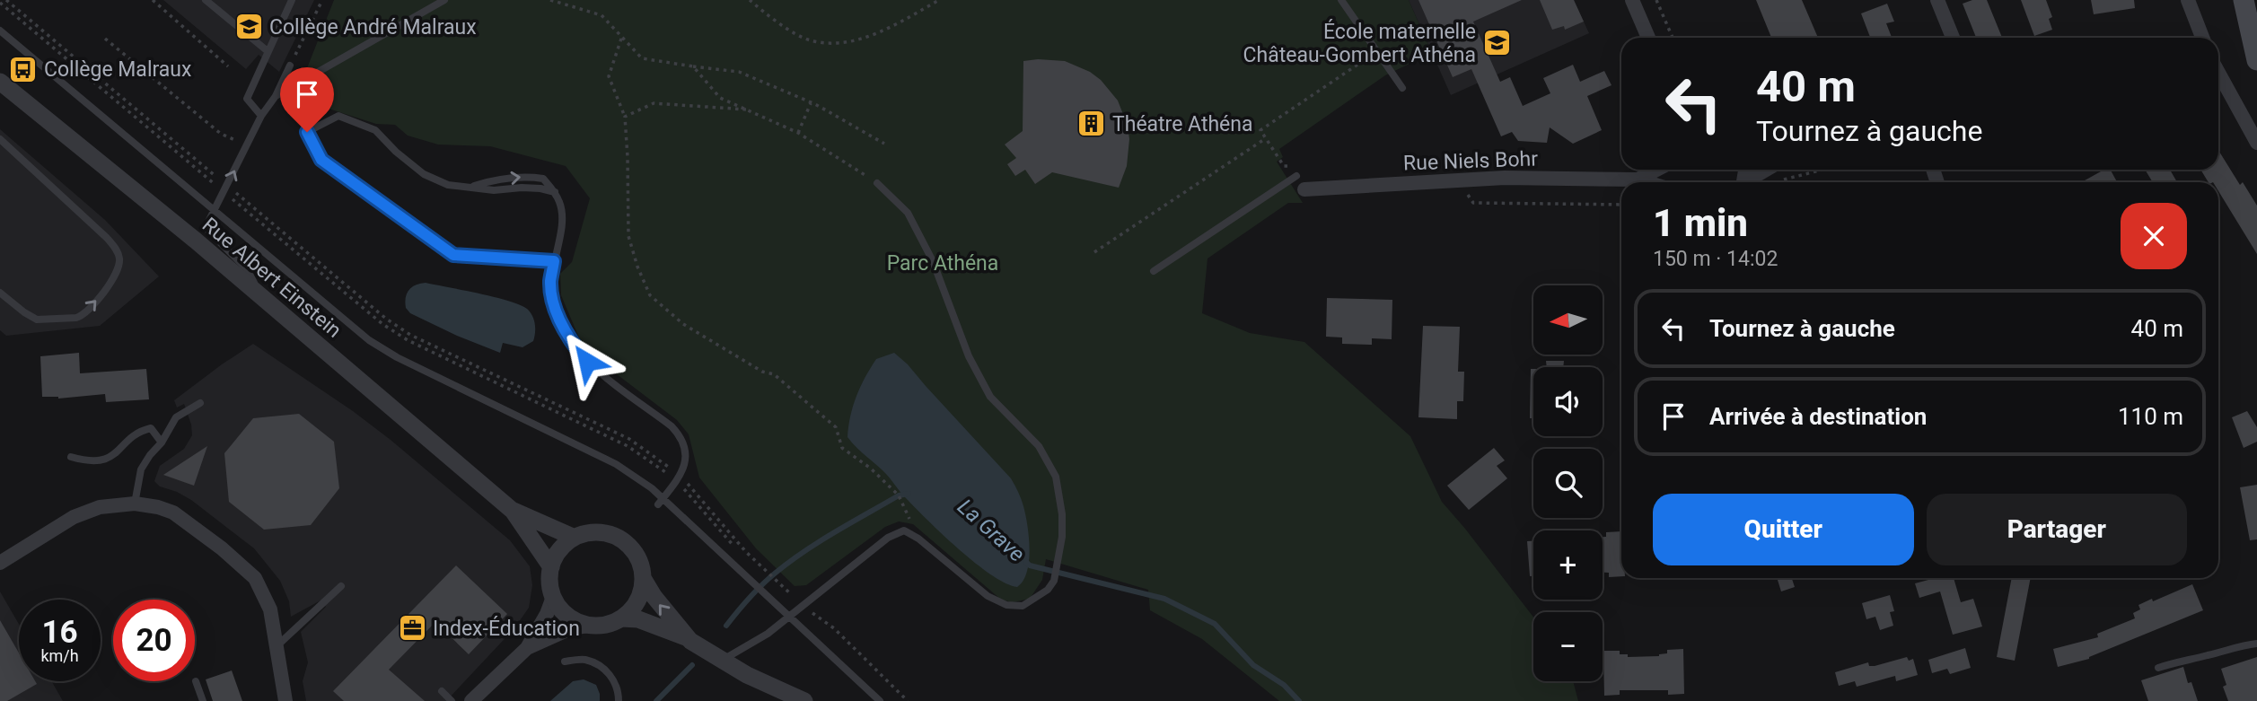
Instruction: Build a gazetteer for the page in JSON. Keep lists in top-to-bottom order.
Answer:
{
  "streets": {
    "street": ["Rue Niels Bohr", "Rue Albert Einstein"]
  },
  "water": ["La Grave"],
  "parks": ["Parc Athéna"],
  "places": {
    "school or university": ["Collège André Malraux", "École maternelle Château-Gombert Athéna"],
    "bus stop": ["Collège Malraux"],
    "building": ["Théatre Athéna"],
    "office": ["Index-Éducation"]
  },
  "north": "left",
  "page": {
    "turn": ["40 m", "Tournez à gauche"],
    "heading": ["1 min", "150 m · 14:02"],
    "map_buttons": ["+", "−"],
    "list": [
      {
        "name": "Tournez à gauche",
        "value": "40 m"
      },
      {
        "name": "Arrivée à destination",
        "value": "110 m"
      }
    ],
    "buttons": ["Quitter", "Partager"],
    "speed": "16 km/h",
    "limit": "20"
  }
}
